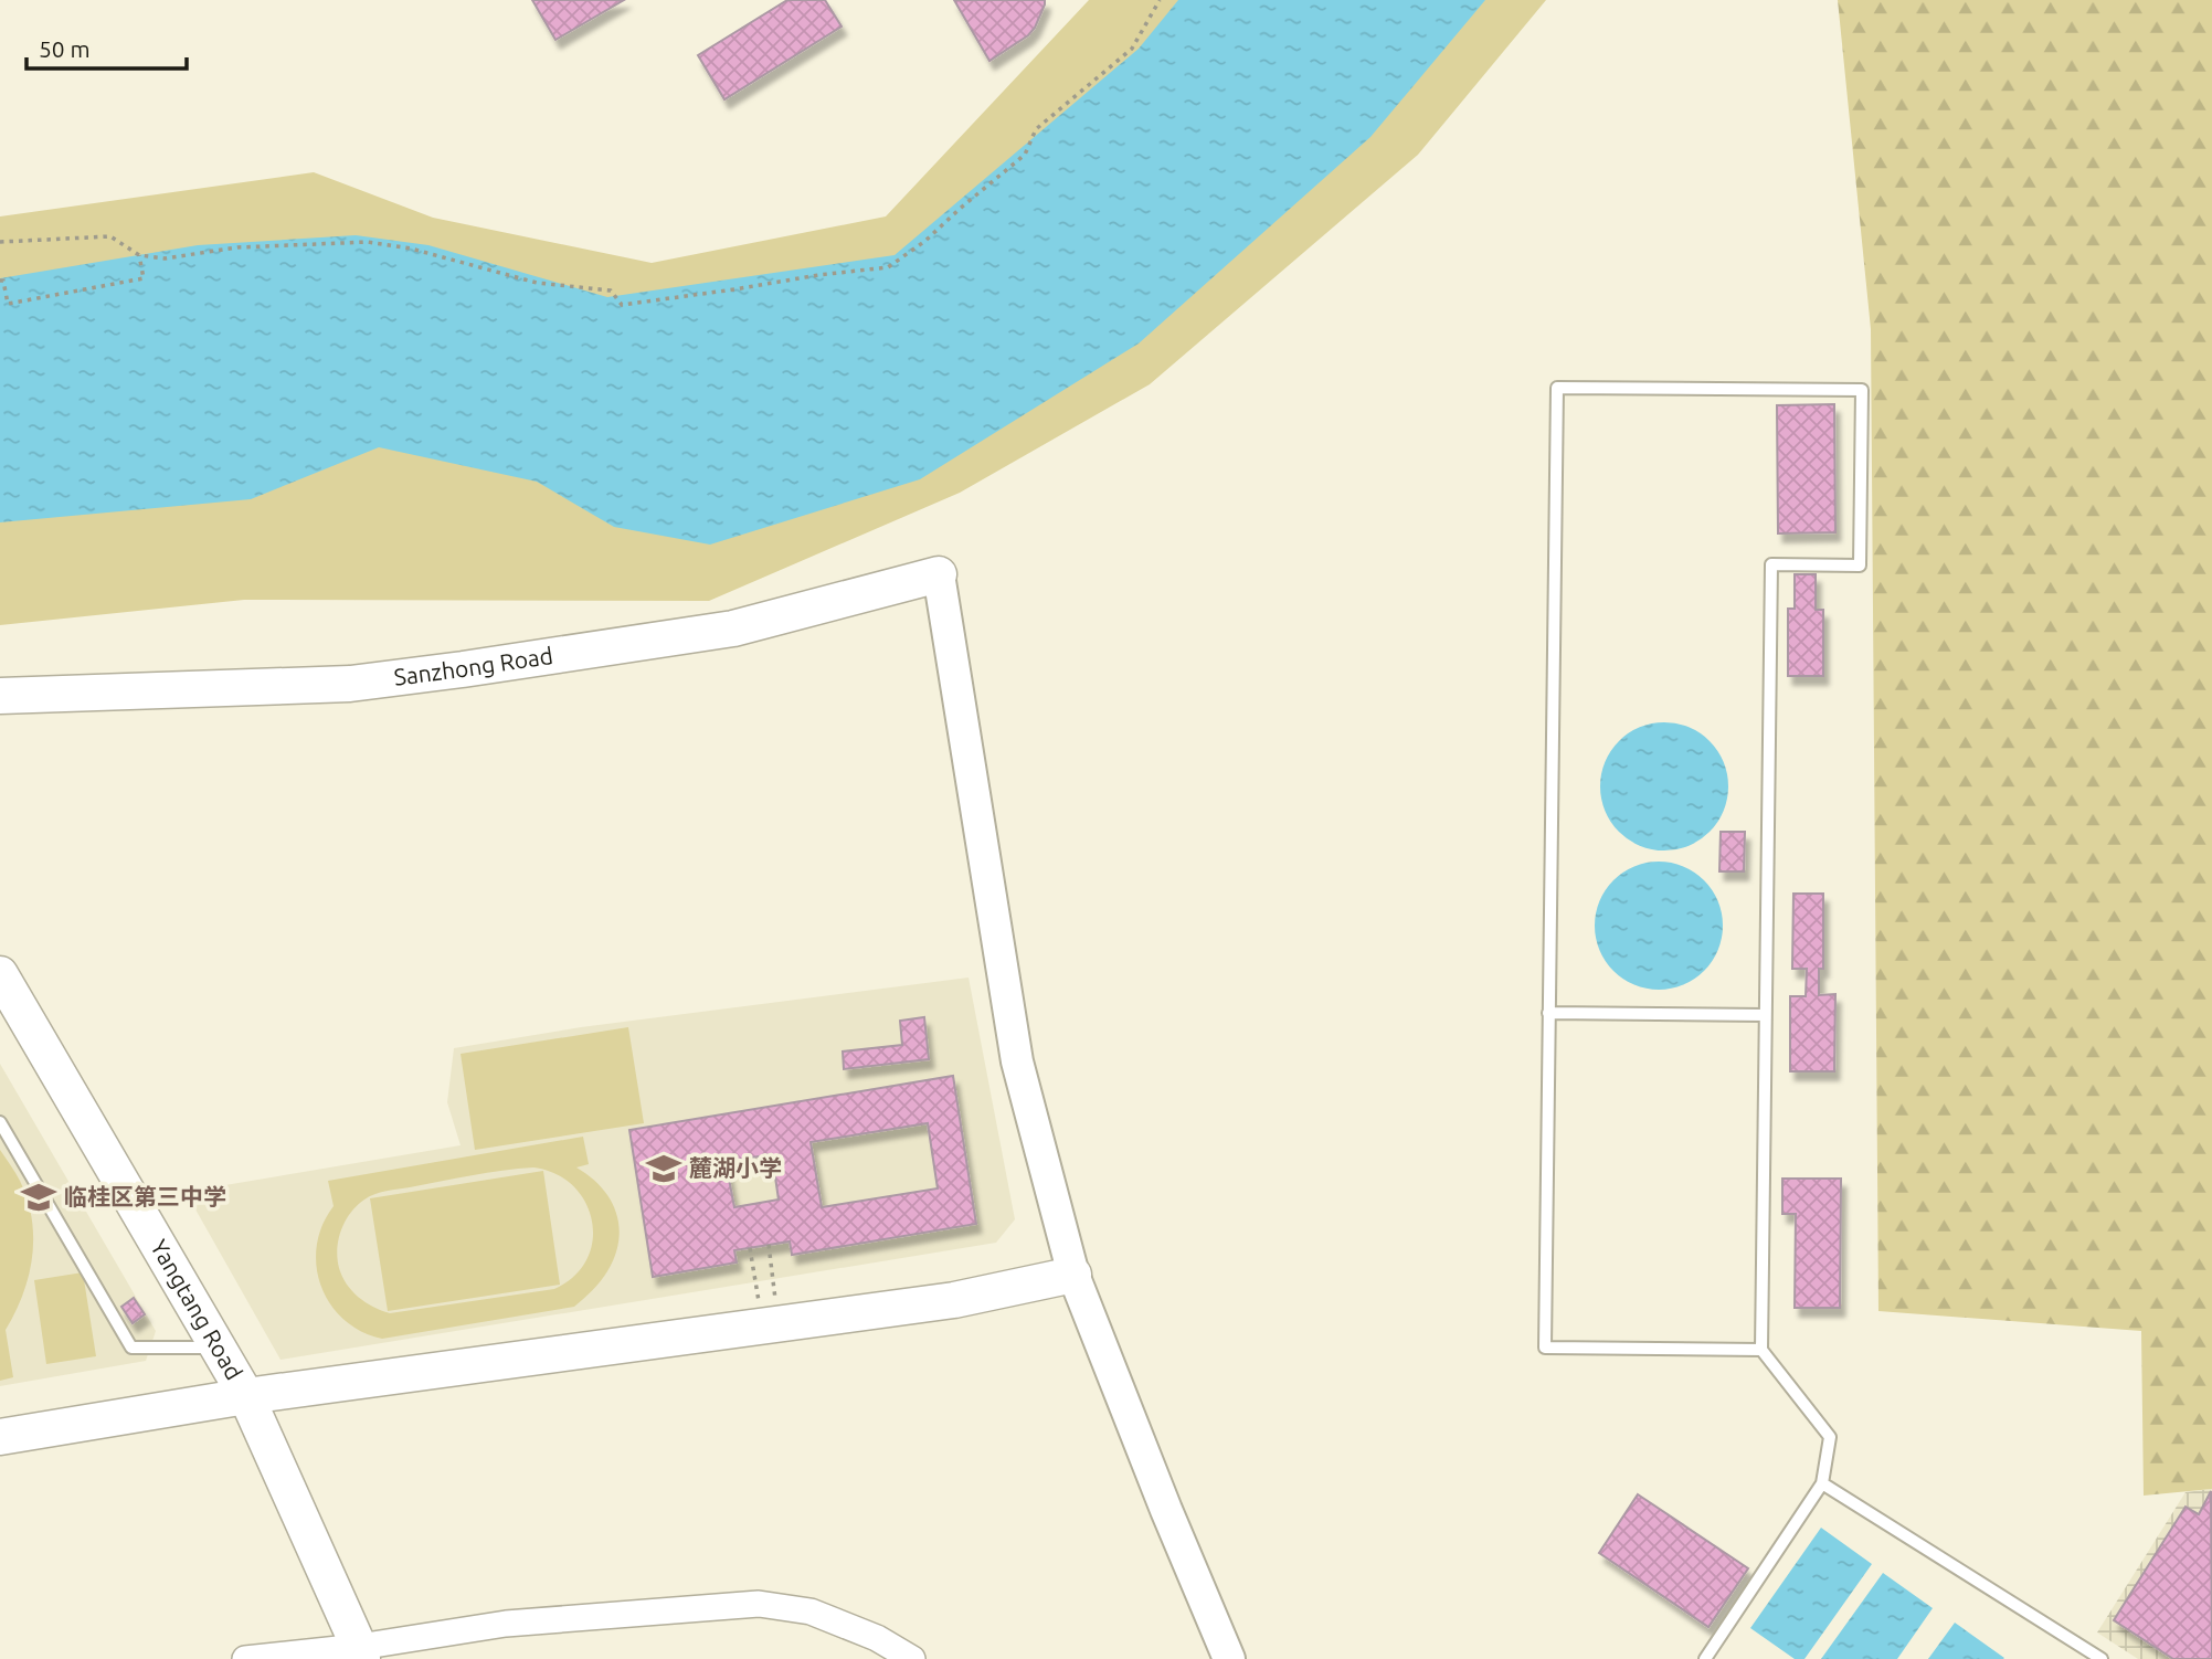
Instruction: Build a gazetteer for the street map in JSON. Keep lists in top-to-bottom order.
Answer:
{
  "streets": {
    "main road": ["Sanzhong Road", "Yangtang Road"]
  },
  "places": {
    "school or university": ["麓湖小学", "临桂区第三中学"]
  },
  "scale_bar": "50 m"
}
